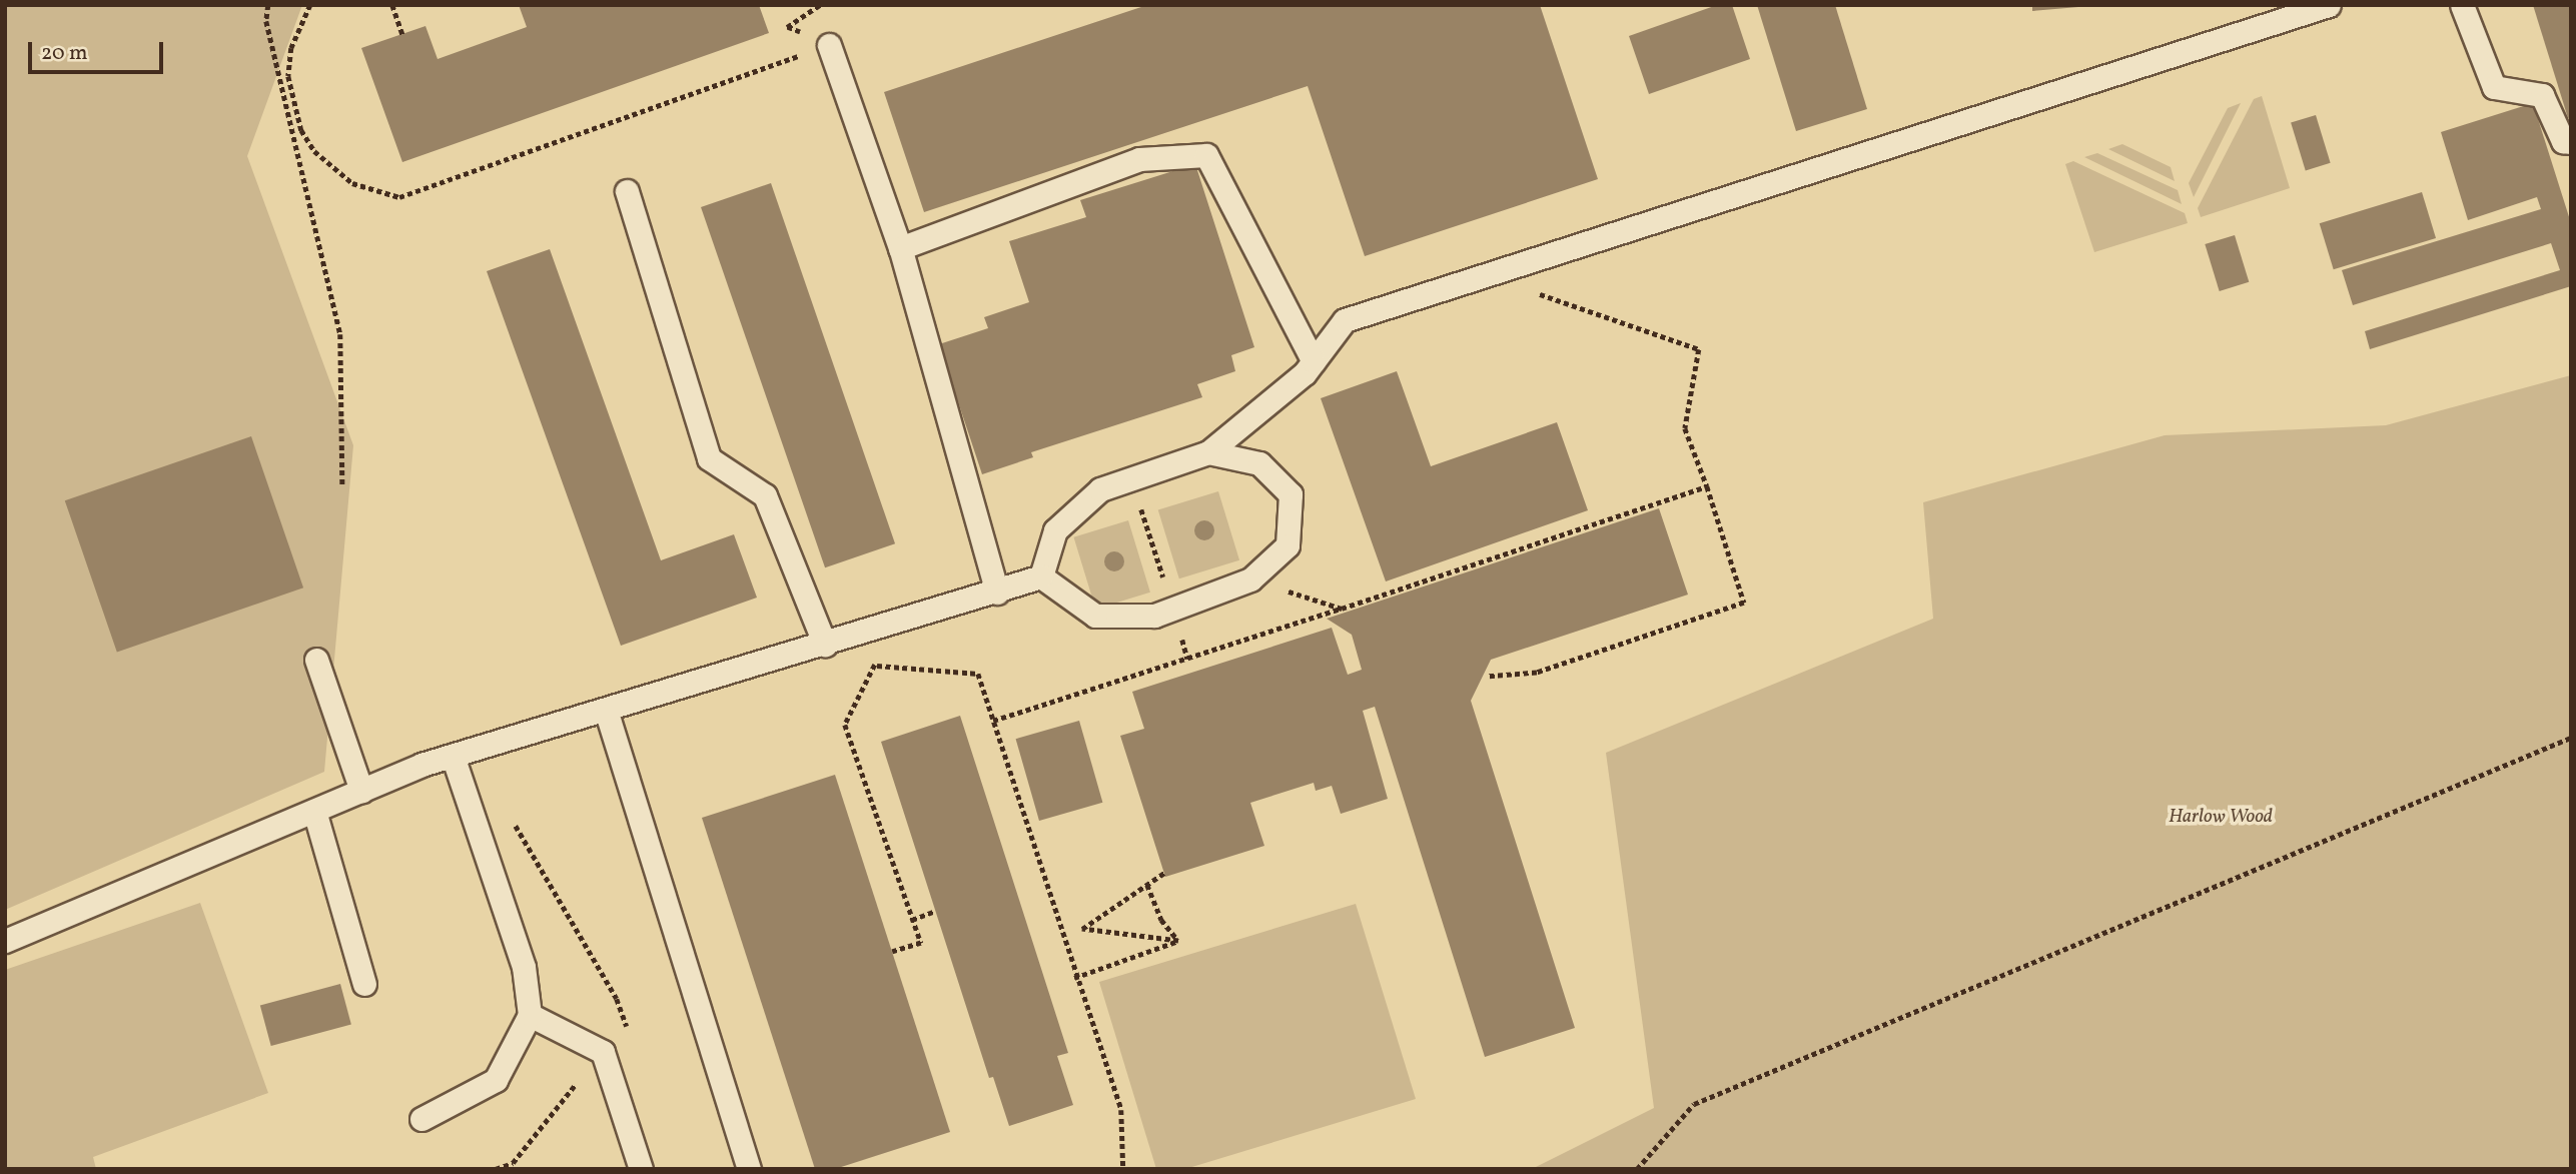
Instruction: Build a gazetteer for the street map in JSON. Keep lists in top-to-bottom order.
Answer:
{
  "parks": ["Harlow Wood"],
  "scale_bar": "20 m"
}
